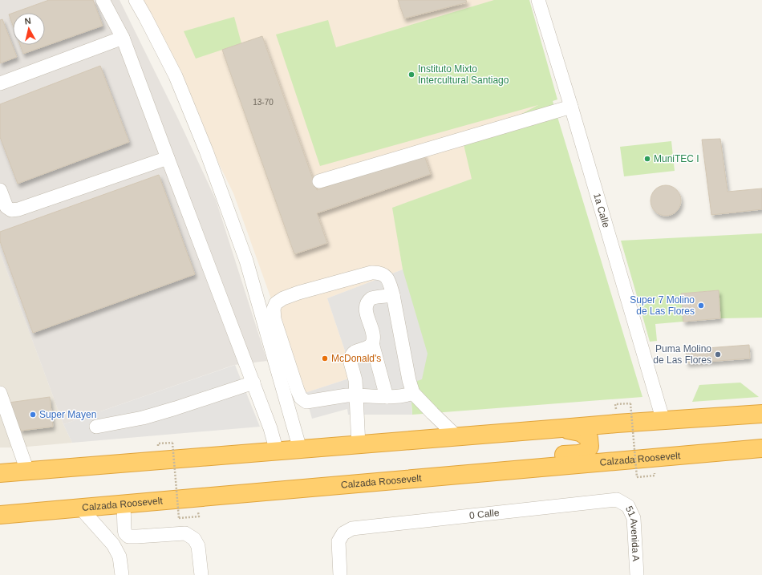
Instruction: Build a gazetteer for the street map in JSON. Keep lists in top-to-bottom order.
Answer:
{
  "streets": {
    "highway": ["Calzada Roosevelt"],
    "street": ["1a Calle", "0 Calle", "51 Avenida A"]
  },
  "crossings": [
    ["0 Calle", "51 Avenida A"]
  ],
  "places": [
    "Instituto Mixto Intercultural Santiago",
    "MuniTEC I",
    "Super 7 Molino de Las Flores",
    "Puma Molino de Las Flores",
    "McDonald's",
    "Super Mayen"
  ],
  "house_numbers": ["13-70"],
  "north": "top"
}
